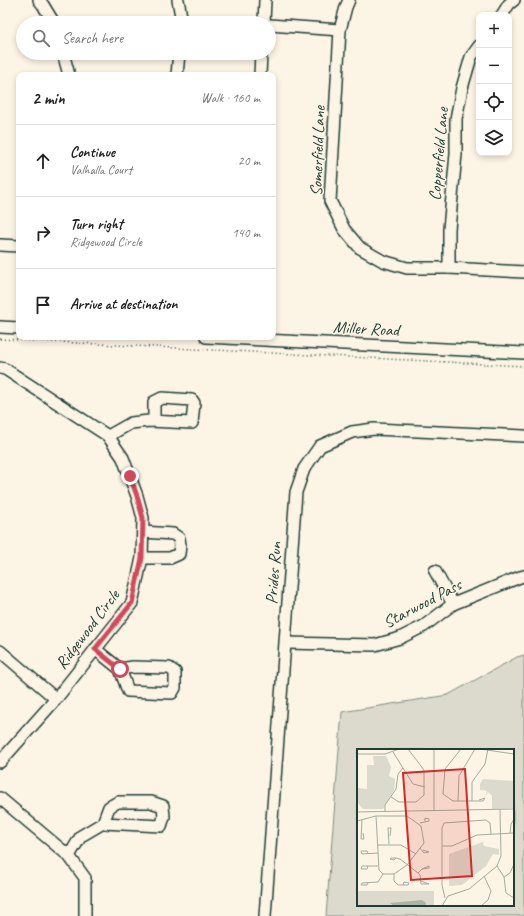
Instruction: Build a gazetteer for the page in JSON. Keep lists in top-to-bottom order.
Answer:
{
  "streets": {
    "street": [
      "Somerfield Lane",
      "Copperfield Lane",
      "Miller Road",
      "Prides Run",
      "Starwood Pass",
      "Ridgewood Circle"
    ]
  },
  "crossings": [
    ["Somerfield Lane", "Copperfield Lane"],
    ["Prides Run", "Starwood Pass"]
  ],
  "page": {
    "map_buttons": ["+", "−"],
    "search": "Search here",
    "heading": ["2 min", "Walk · 160 m"],
    "list": [
      ["Continue", "Valhalla Court", "20 m"],
      ["Turn right", "Ridgewood Circle", "140 m"],
      "Arrive at destination"
    ]
  }
}
